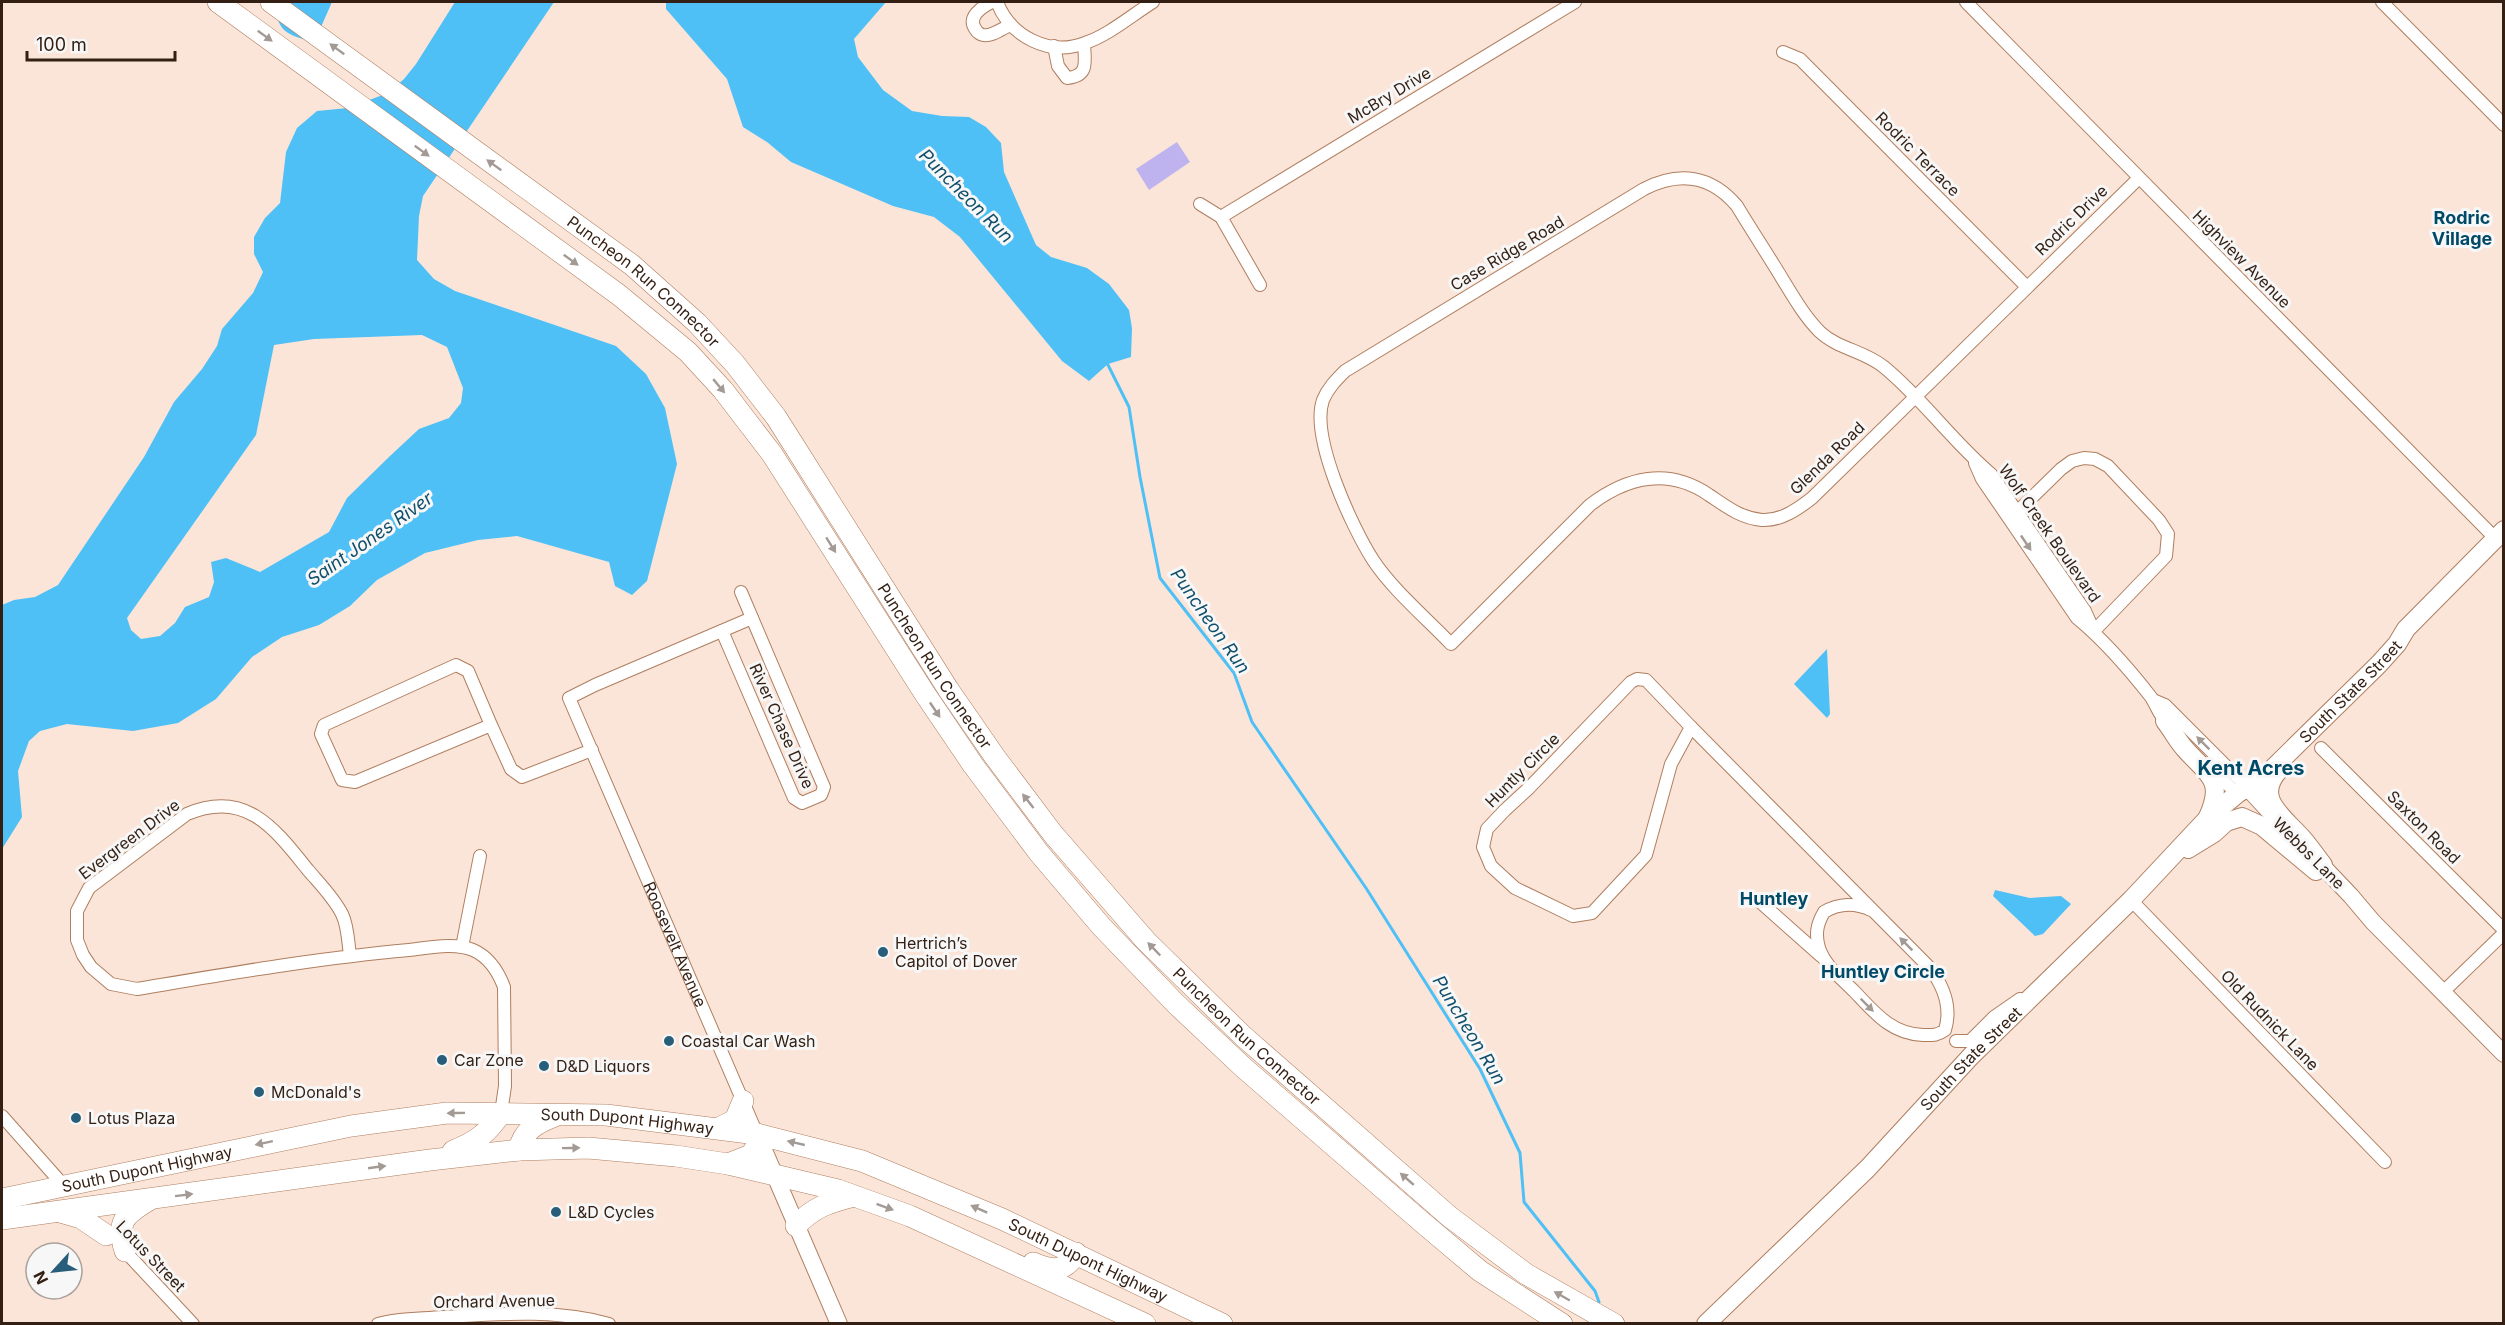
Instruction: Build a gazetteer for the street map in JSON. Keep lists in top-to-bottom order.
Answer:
{
  "streets": {
    "highway": ["Puncheon Run Connector", "South Dupont Highway"],
    "main road": ["South State Street"],
    "street": [
      "McBry Drive",
      "Rodric Terrace",
      "Rodric Drive",
      "Case Ridge Road",
      "Highview Avenue",
      "Glenda Road",
      "Wolf Creek Boulevard",
      "River Chase Drive",
      "Huntly Circle",
      "Saxton Road",
      "Evergreen Drive",
      "Webbs Lane",
      "Roosevelt Avenue",
      "Old Rudnick Lane",
      "Lotus Street",
      "Orchard Avenue"
    ]
  },
  "crossings": [
    ["Rodric Terrace", "Rodric Drive"],
    ["Rodric Terrace", "Glenda Road"],
    ["Rodric Drive", "Highview Avenue"],
    ["Rodric Drive", "Glenda Road"],
    ["Case Ridge Road", "Glenda Road"],
    ["Case Ridge Road", "Wolf Creek Boulevard"],
    ["Highview Avenue", "South State Street"],
    ["Glenda Road", "Wolf Creek Boulevard"],
    ["Wolf Creek Boulevard", "South State Street"],
    ["Wolf Creek Boulevard", "Webbs Lane"],
    ["South State Street", "Webbs Lane"],
    ["South State Street", "Old Rudnick Lane"],
    ["River Chase Drive", "Roosevelt Avenue"],
    ["Roosevelt Avenue", "South Dupont Highway"],
    ["South Dupont Highway", "Lotus Street"]
  ],
  "districts": [
    "Rodric Village",
    "Kent Acres",
    "Huntley",
    "Huntley Circle"
  ],
  "water": ["Puncheon Run", "Saint Jones River"],
  "places": [
    "Hertrich’s Capitol of Dover",
    "Coastal Car Wash",
    "Car Zone",
    "D&D Liquors",
    "McDonald's",
    "Lotus Plaza",
    "L&D Cycles"
  ],
  "scale_bar": "100 m",
  "north": "bottom left"
}
